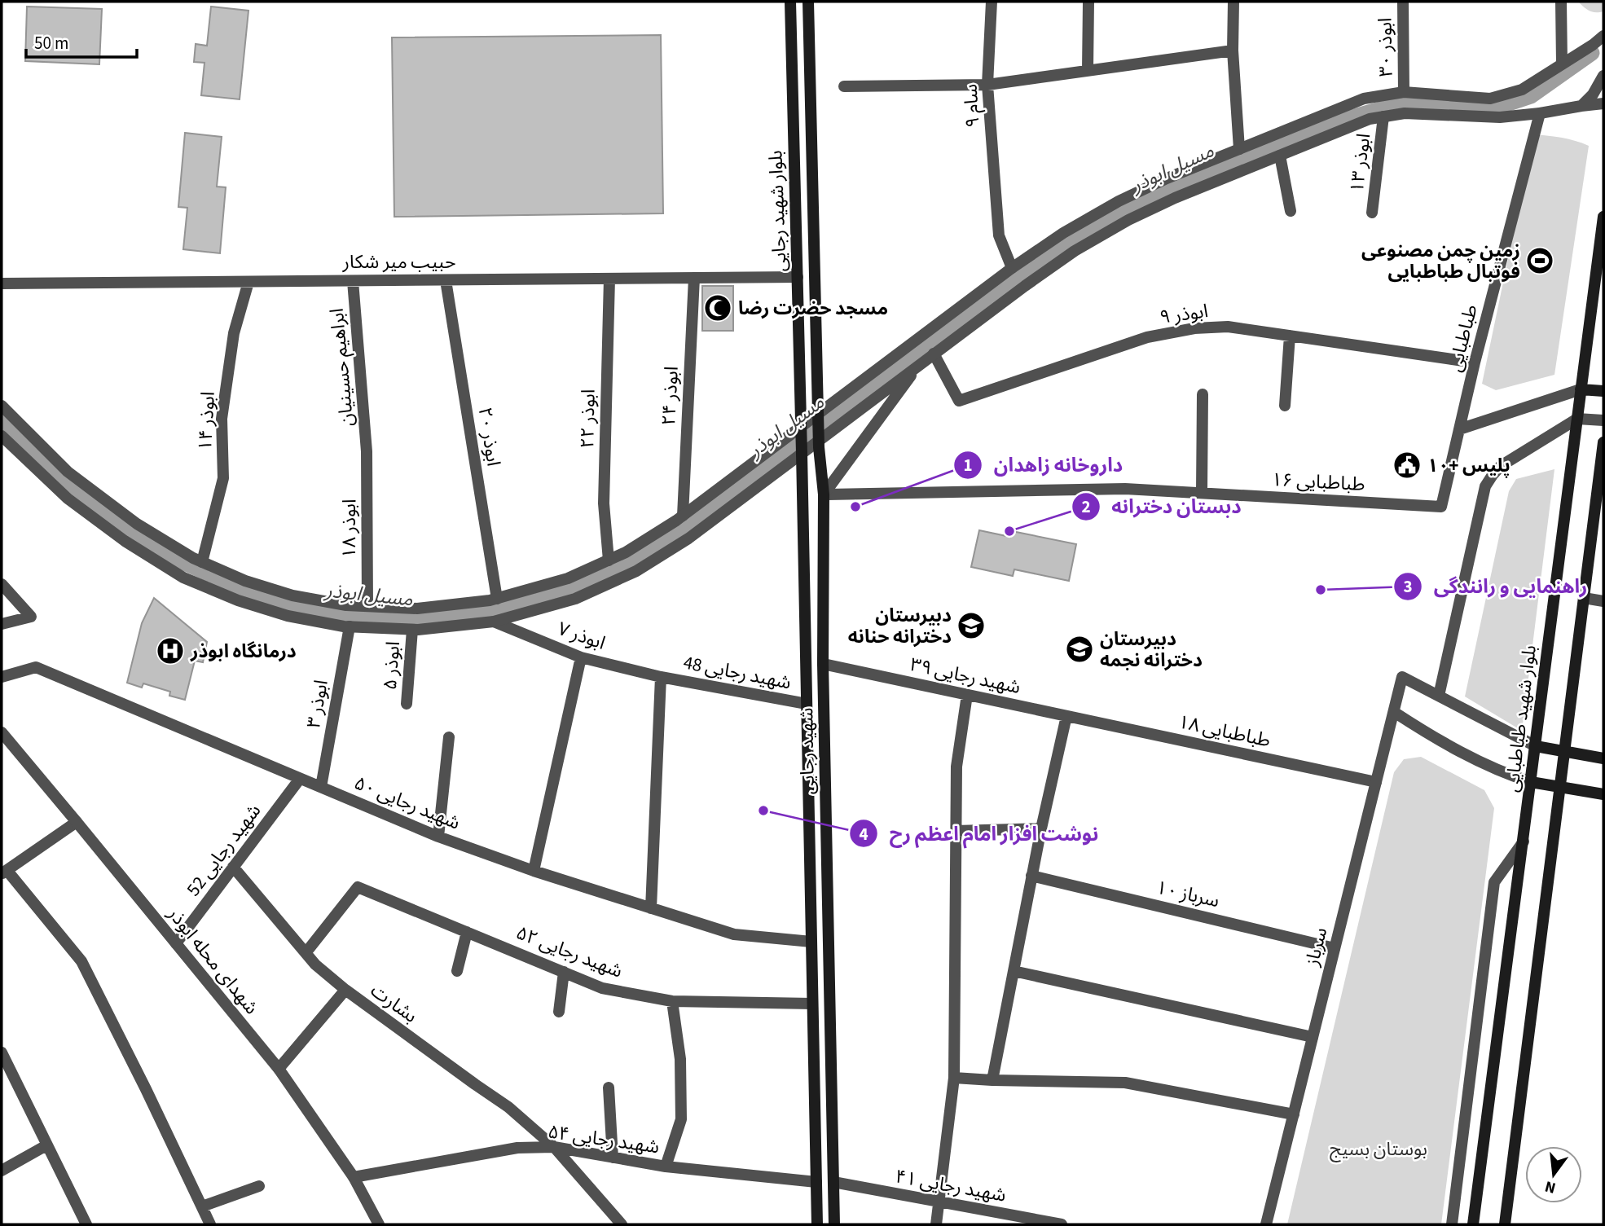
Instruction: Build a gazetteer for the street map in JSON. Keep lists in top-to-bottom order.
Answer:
{
  "streets": {
    "main road": ["بلوار شهید رجایی", "بلوار شهید طباطبایی", "شهید رجایی"],
    "street": [
      "ابوذر ۳۰",
      "سام ۹",
      "ابوذر ۱۳",
      "حبیب میر شکار",
      "ابوذر ۹",
      "طباطبایی",
      "ابراهیم حسینیان",
      "ابوذر ۲۴",
      "ابوذر ۲۲",
      "ابوذر ۱۴",
      "ابوذر ۲۰",
      "طباطبایی ۱۶",
      "ابوذر ۱۸",
      "ابوذر ۷",
      "ابوذر ۵",
      "شهید رجایی 48",
      "شهید رجایی ۳۹",
      "ابوذر ۳",
      "طباطبایی ۱۸",
      "شهید رجایی ۵۰",
      "شهید رجایی 52",
      "سرباز ۱۰",
      "سرباز",
      "شهید رجایی ۵۲",
      "شهدای محله ابوذر",
      "بشارت",
      "شهید رجایی ۵۴",
      "شهید رجایی ۴۱"
    ]
  },
  "crossings": [
    ["بلوار شهید رجایی", "حبیب میر شکار"],
    ["بلوار شهید رجایی", "شهید رجایی"],
    ["حبیب میر شکار", "ابراهیم حسینیان"],
    ["حبیب میر شکار", "ابوذر ۲۴"],
    ["حبیب میر شکار", "ابوذر ۲۲"],
    ["حبیب میر شکار", "ابوذر ۱۴"],
    ["حبیب میر شکار", "ابوذر ۲۰"],
    ["ابوذر ۹", "طباطبایی"],
    ["طباطبایی", "طباطبایی ۱۶"],
    ["ابراهیم حسینیان", "ابوذر ۱۸"],
    ["طباطبایی ۱۶", "شهید رجایی"],
    ["ابوذر ۷", "شهید رجایی 48"],
    ["شهید رجایی 48", "شهید رجایی"],
    ["شهید رجایی ۳۹", "طباطبایی ۱۸"],
    ["شهید رجایی ۳۹", "شهید رجایی"],
    ["ابوذر ۳", "شهید رجایی ۵۰"],
    ["طباطبایی ۱۸", "سرباز"],
    ["شهید رجایی", "شهید رجایی ۵۰"],
    ["شهید رجایی", "شهید رجایی ۵۲"],
    ["شهید رجایی", "شهید رجایی ۵۴"],
    ["شهید رجایی", "شهید رجایی ۴۱"],
    ["شهید رجایی ۵۰", "شهید رجایی 52"],
    ["شهید رجایی 52", "شهدای محله ابوذر"],
    ["شهید رجایی 52", "بشارت"],
    ["سرباز ۱۰", "سرباز"],
    ["شهید رجایی ۵۲", "بشارت"],
    ["شهدای محله ابوذر", "شهید رجایی ۵۴"],
    ["بشارت", "شهید رجایی ۵۴"]
  ],
  "water": ["مسیل ابوذر"],
  "parks": ["بوستان بسیج"],
  "places": {
    "sports": ["زمین چمن مصنوعی فوتبال طباطبایی"],
    "mosque": ["مسجد حضرت رضا"],
    "public building": ["پلیس +۱۰"],
    "other": [
      "داروخانه زاهدان",
      "دبستان دخترانه",
      "راهنمایی و رانندگی",
      "نوشت افزار امام اعظم رح"
    ],
    "school or university": ["دبیرستان دخترانه حنانه", "دبیرستان دخترانه نجمه"],
    "hospital": ["درمانگاه ابوذر"]
  },
  "scale_bar": "50 m",
  "north": "bottom"
}
